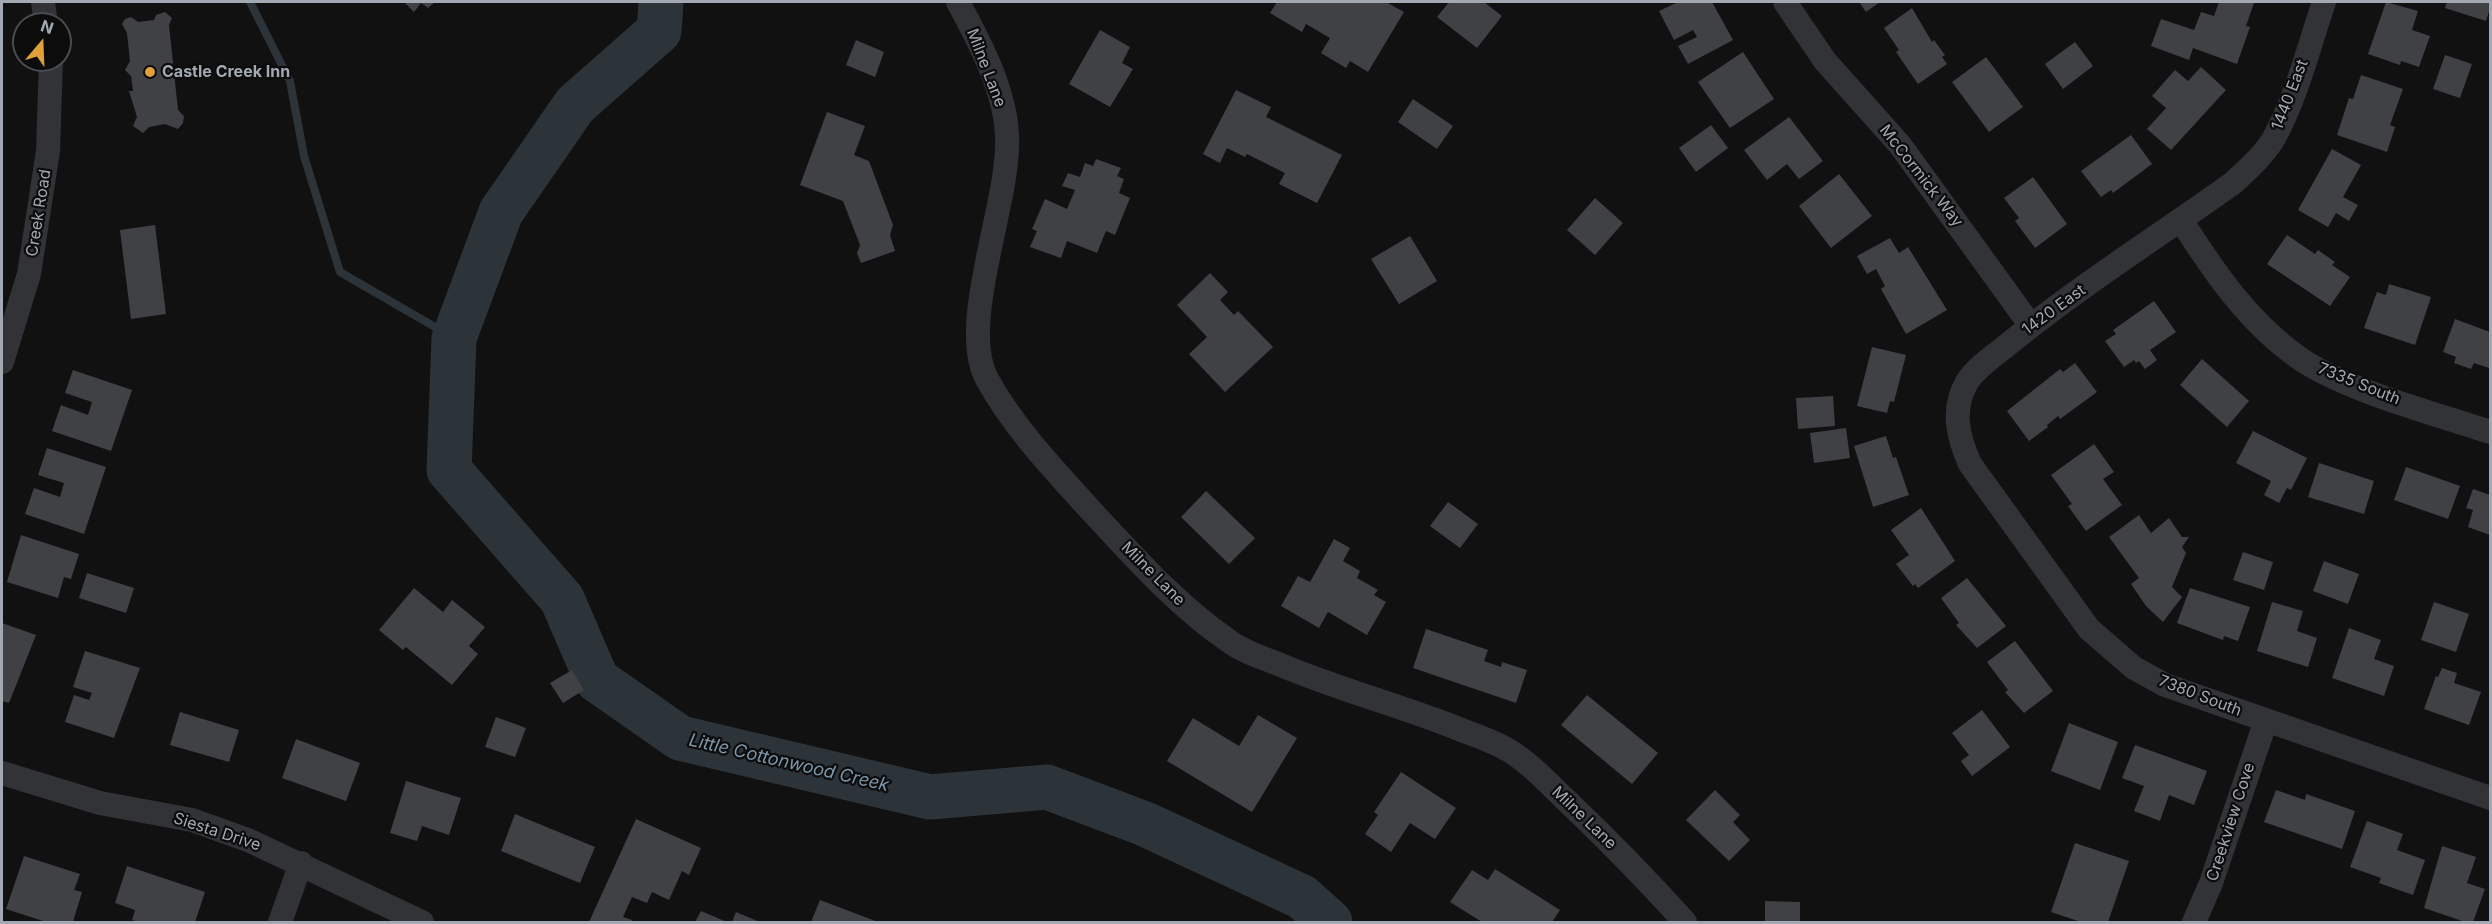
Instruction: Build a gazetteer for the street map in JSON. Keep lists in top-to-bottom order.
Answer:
{
  "streets": {
    "street": [
      "Milne Lane",
      "1440 East",
      "McCormick Way",
      "Creek Road",
      "1420 East",
      "7335 South",
      "7380 South",
      "Creekview Cove",
      "Siesta Drive"
    ]
  },
  "crossings": [
    ["1440 East", "1420 East"],
    ["1440 East", "7335 South"],
    ["McCormick Way", "1420 East"],
    ["1420 East", "7335 South"],
    ["1420 East", "7380 South"],
    ["7380 South", "Creekview Cove"]
  ],
  "water": ["Little Cottonwood Creek"],
  "places": ["Castle Creek Inn"],
  "north": "top"
}
